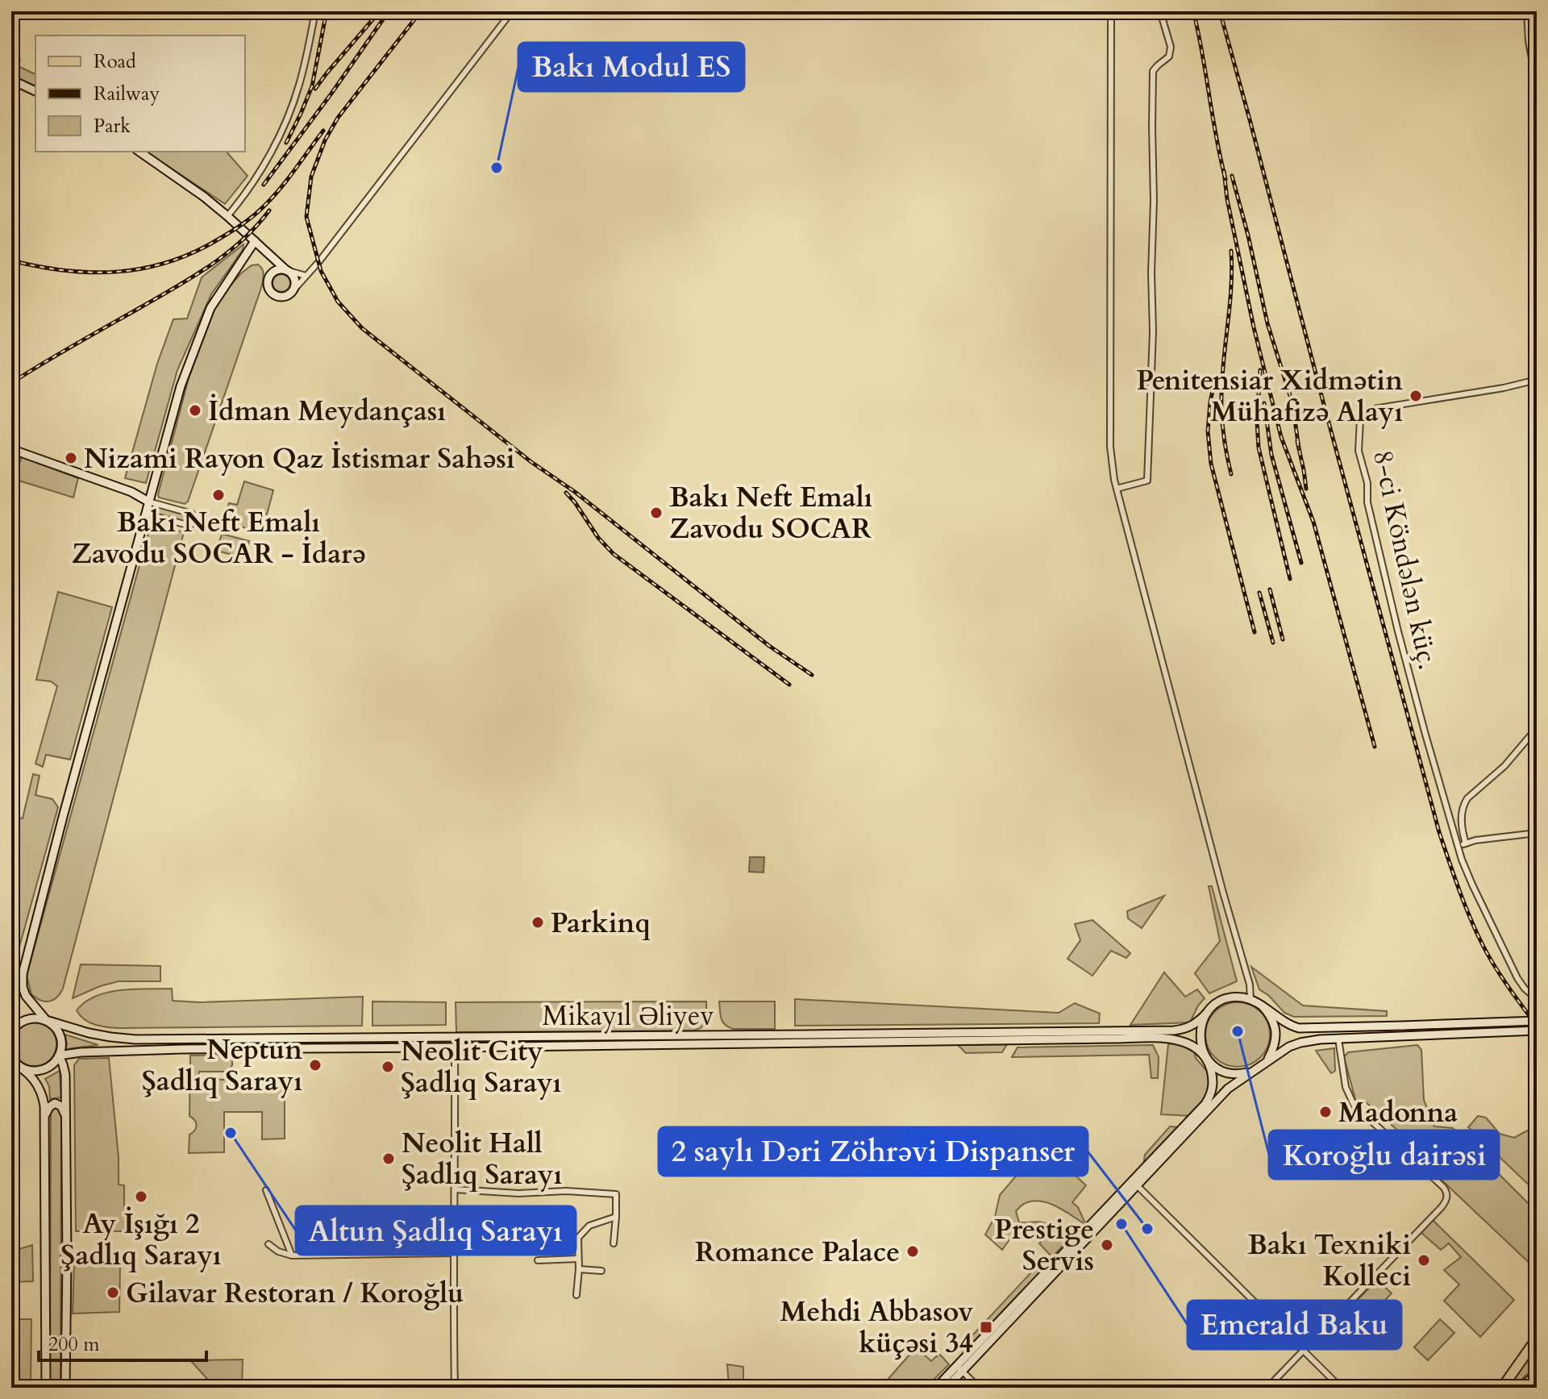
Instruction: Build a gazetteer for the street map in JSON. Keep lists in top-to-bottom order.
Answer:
{
  "streets": {
    "main road": ["Mikayıl Əliyev"],
    "street": ["8-ci Köndələn küç."]
  },
  "places": {
    "other": [
      "Bakı Modul ES",
      "Penitensiar Xidmətin Mühafizə Alayı",
      "İdman Meydançası",
      "Nizami Rayon Qaz İstismar Sahəsi",
      "Bakı Neft Emalı Zavodu SOCAR - İdarə",
      "Bakı Neft Emalı Zavodu SOCAR",
      "Parkinq",
      "Koroğlu dairəsi",
      "Neptun Şadlıq Sarayı",
      "Neolit City Şadlıq Sarayı",
      "Madonna",
      "Altun Şadlıq Sarayı",
      "Neolit Hall Şadlıq Sarayı",
      "Ay İşığı 2 Şadlıq Sarayı",
      "Emerald Baku",
      "2 saylı Dəri Zöhrəvi Dispanser",
      "Prestige Servis",
      "Romance Palace",
      "Bakı Texniki Kolleci",
      "Gilavar Restoran / Koroğlu"
    ],
    "transit": ["Mehdi Abbasov küçəsi 34"]
  },
  "legend": ["Road", "Railway", "Park"],
  "scale_bar": "200 m"
}
